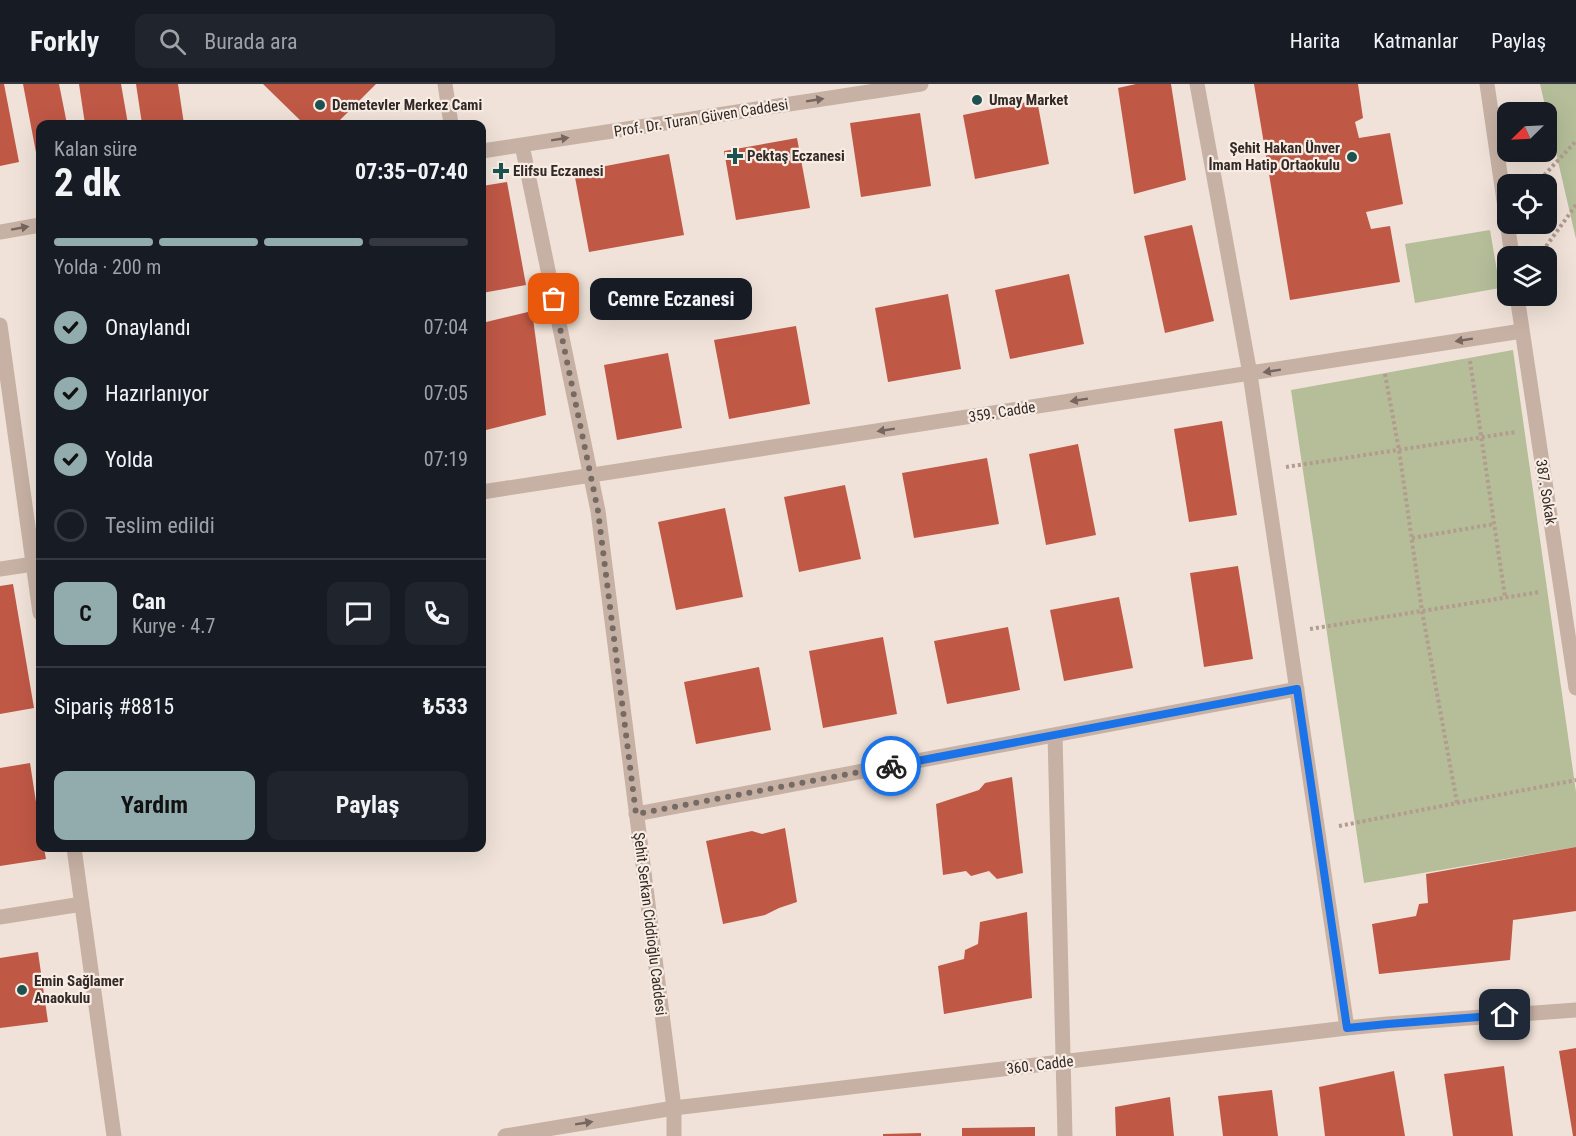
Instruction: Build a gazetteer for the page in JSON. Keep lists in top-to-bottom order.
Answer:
{
  "streets": {
    "street": [
      "Prof. Dr. Turan Güven Caddesi",
      "359. Cadde",
      "387. Sokak",
      "Şehit Serkan Ciddioğlu Caddesi",
      "360. Cadde"
    ]
  },
  "crossings": [
    ["Prof. Dr. Turan Güven Caddesi", "Şehit Serkan Ciddioğlu Caddesi"],
    ["359. Cadde", "387. Sokak"],
    ["359. Cadde", "Şehit Serkan Ciddioğlu Caddesi"],
    ["Şehit Serkan Ciddioğlu Caddesi", "360. Cadde"]
  ],
  "one_way": ["Prof. Dr. Turan Güven Caddesi", "359. Cadde"],
  "places": {
    "other": [
      "Umay Market",
      "Demetevler Merkez Cami",
      "Şehit Hakan Ünver İmam Hatip Ortaokulu",
      "Cemre Eczanesi",
      "Emin Sağlamer Anaokulu"
    ],
    "health": ["Pektaş Eczanesi", "Elifsu Eczanesi"]
  },
  "north": "bottom left",
  "page": {
    "header": "Forkly",
    "search": "Burada ara",
    "nav": ["Harita", "Katmanlar", "Paylaş"],
    "heading": ["2 dk", "Kalan süre", "07:35–07:40"],
    "panel": [
      "Can",
      "Kurye · 4.7",
      "Sipariş #8815",
      "₺533"
    ],
    "bar": "Yolda · 200 m",
    "bubble": "Cemre Eczanesi",
    "list": [
      ["Onaylandı", "07:04"],
      ["Hazırlanıyor", "07:05"],
      ["Yolda", "07:19"],
      "Teslim edildi"
    ],
    "round": "C",
    "buttons": ["Yardım", "Paylaş"]
  }
}
